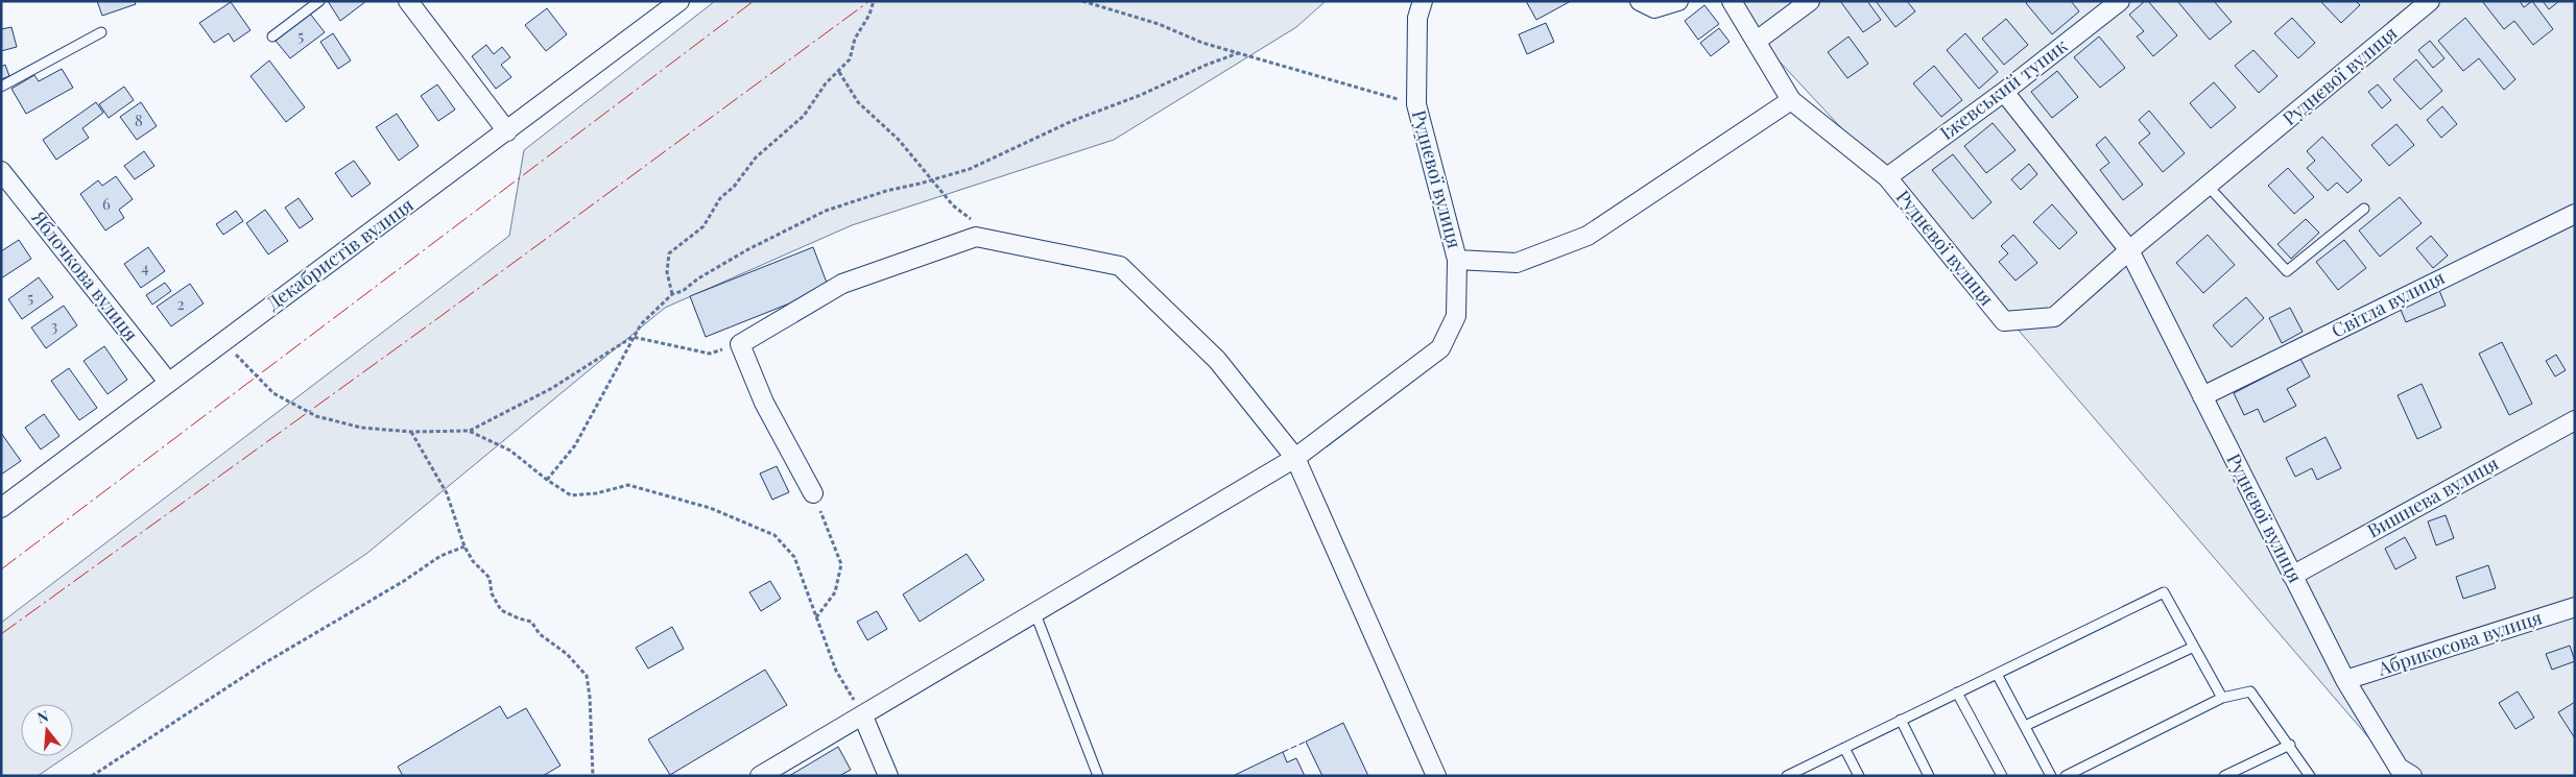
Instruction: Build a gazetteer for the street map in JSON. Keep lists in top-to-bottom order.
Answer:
{
  "streets": {
    "street": [
      "Руднєвої вулиця",
      "Іжевський тупик",
      "Декабристів вулиця",
      "Яблочкова вулиця",
      "Світла вулиця",
      "Вишнева вулиця",
      "Абрикосова вулиця"
    ]
  },
  "crossings": [
    ["Руднєвої вулиця", "Іжевський тупик"],
    ["Руднєвої вулиця", "Світла вулиця"],
    ["Руднєвої вулиця", "Вишнева вулиця"],
    ["Руднєвої вулиця", "Абрикосова вулиця"],
    ["Декабристів вулиця", "Яблочкова вулиця"]
  ],
  "house_numbers": [
    "5",
    "8",
    "6",
    "4",
    "5",
    "2",
    "3"
  ],
  "north": "top"
}
